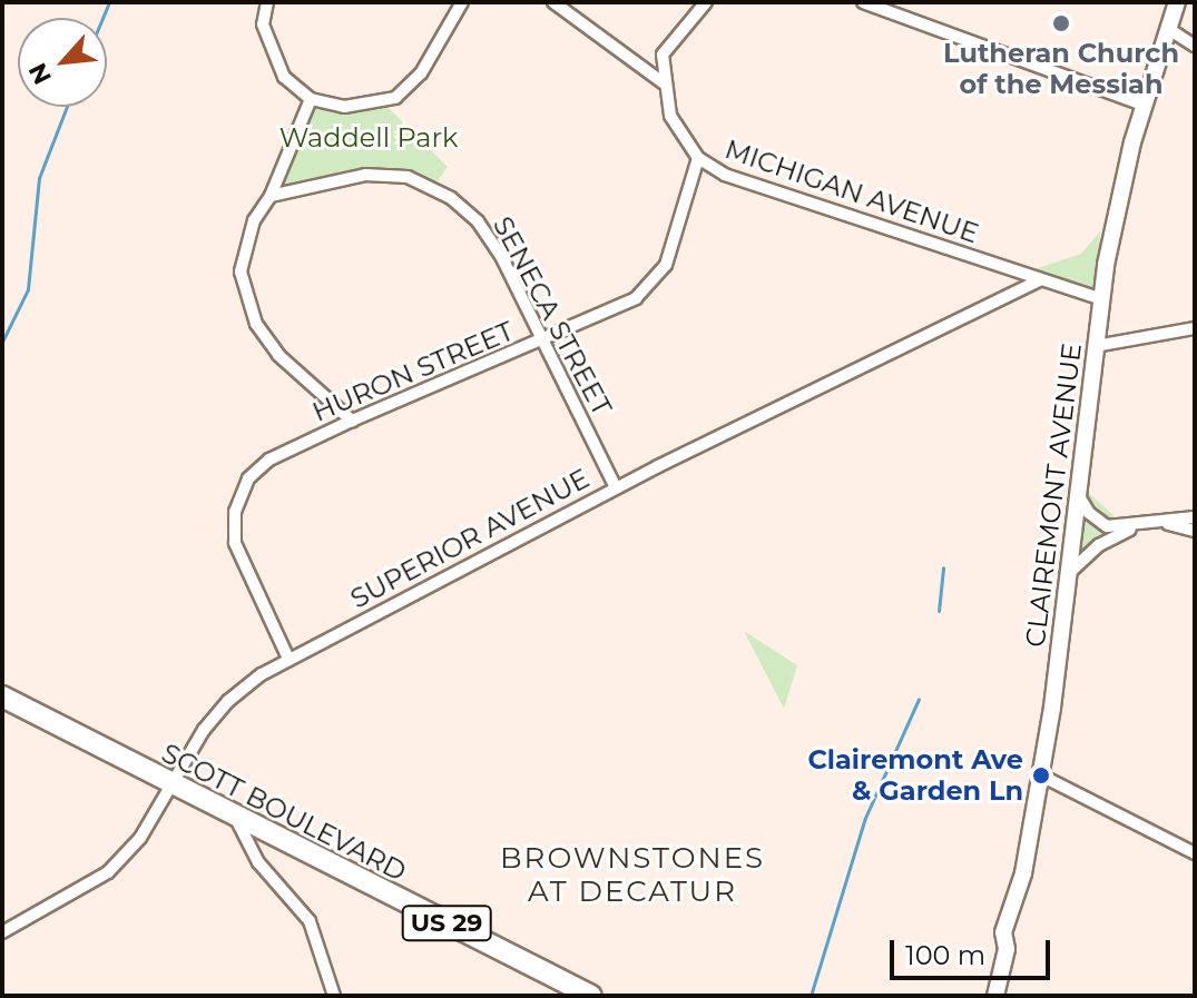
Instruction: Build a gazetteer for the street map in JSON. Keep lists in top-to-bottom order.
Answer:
{
  "streets": {
    "highway": ["SCOTT BOULEVARD", "US 29"],
    "main road": ["CLAIREMONT AVENUE"],
    "street": [
      "MICHIGAN AVENUE",
      "SENECA STREET",
      "HURON STREET",
      "SUPERIOR AVENUE"
    ]
  },
  "crossings": [
    ["MICHIGAN AVENUE", "HURON STREET"],
    ["MICHIGAN AVENUE", "CLAIREMONT AVENUE"],
    ["MICHIGAN AVENUE", "SUPERIOR AVENUE"],
    ["SENECA STREET", "HURON STREET"],
    ["SENECA STREET", "SUPERIOR AVENUE"],
    ["HURON STREET", "SUPERIOR AVENUE"],
    ["SUPERIOR AVENUE", "SCOTT BOULEVARD"]
  ],
  "districts": ["BROWNSTONES AT DECATUR"],
  "parks": ["Waddell Park"],
  "places": ["Lutheran Church of the Messiah", "Clairemont Ave & Garden Ln"],
  "scale_bar": "100 m",
  "north": "bottom left"
}
